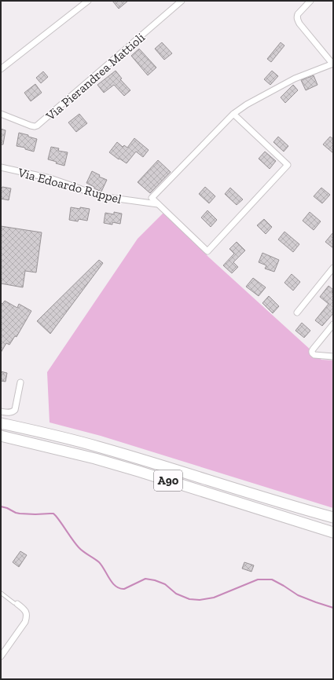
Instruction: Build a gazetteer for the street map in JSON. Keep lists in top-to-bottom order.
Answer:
{
  "streets": {
    "highway": ["A90"],
    "street": ["Via Pierandrea Mattioli", "Via Edoardo Ruppel"]
  }
}
